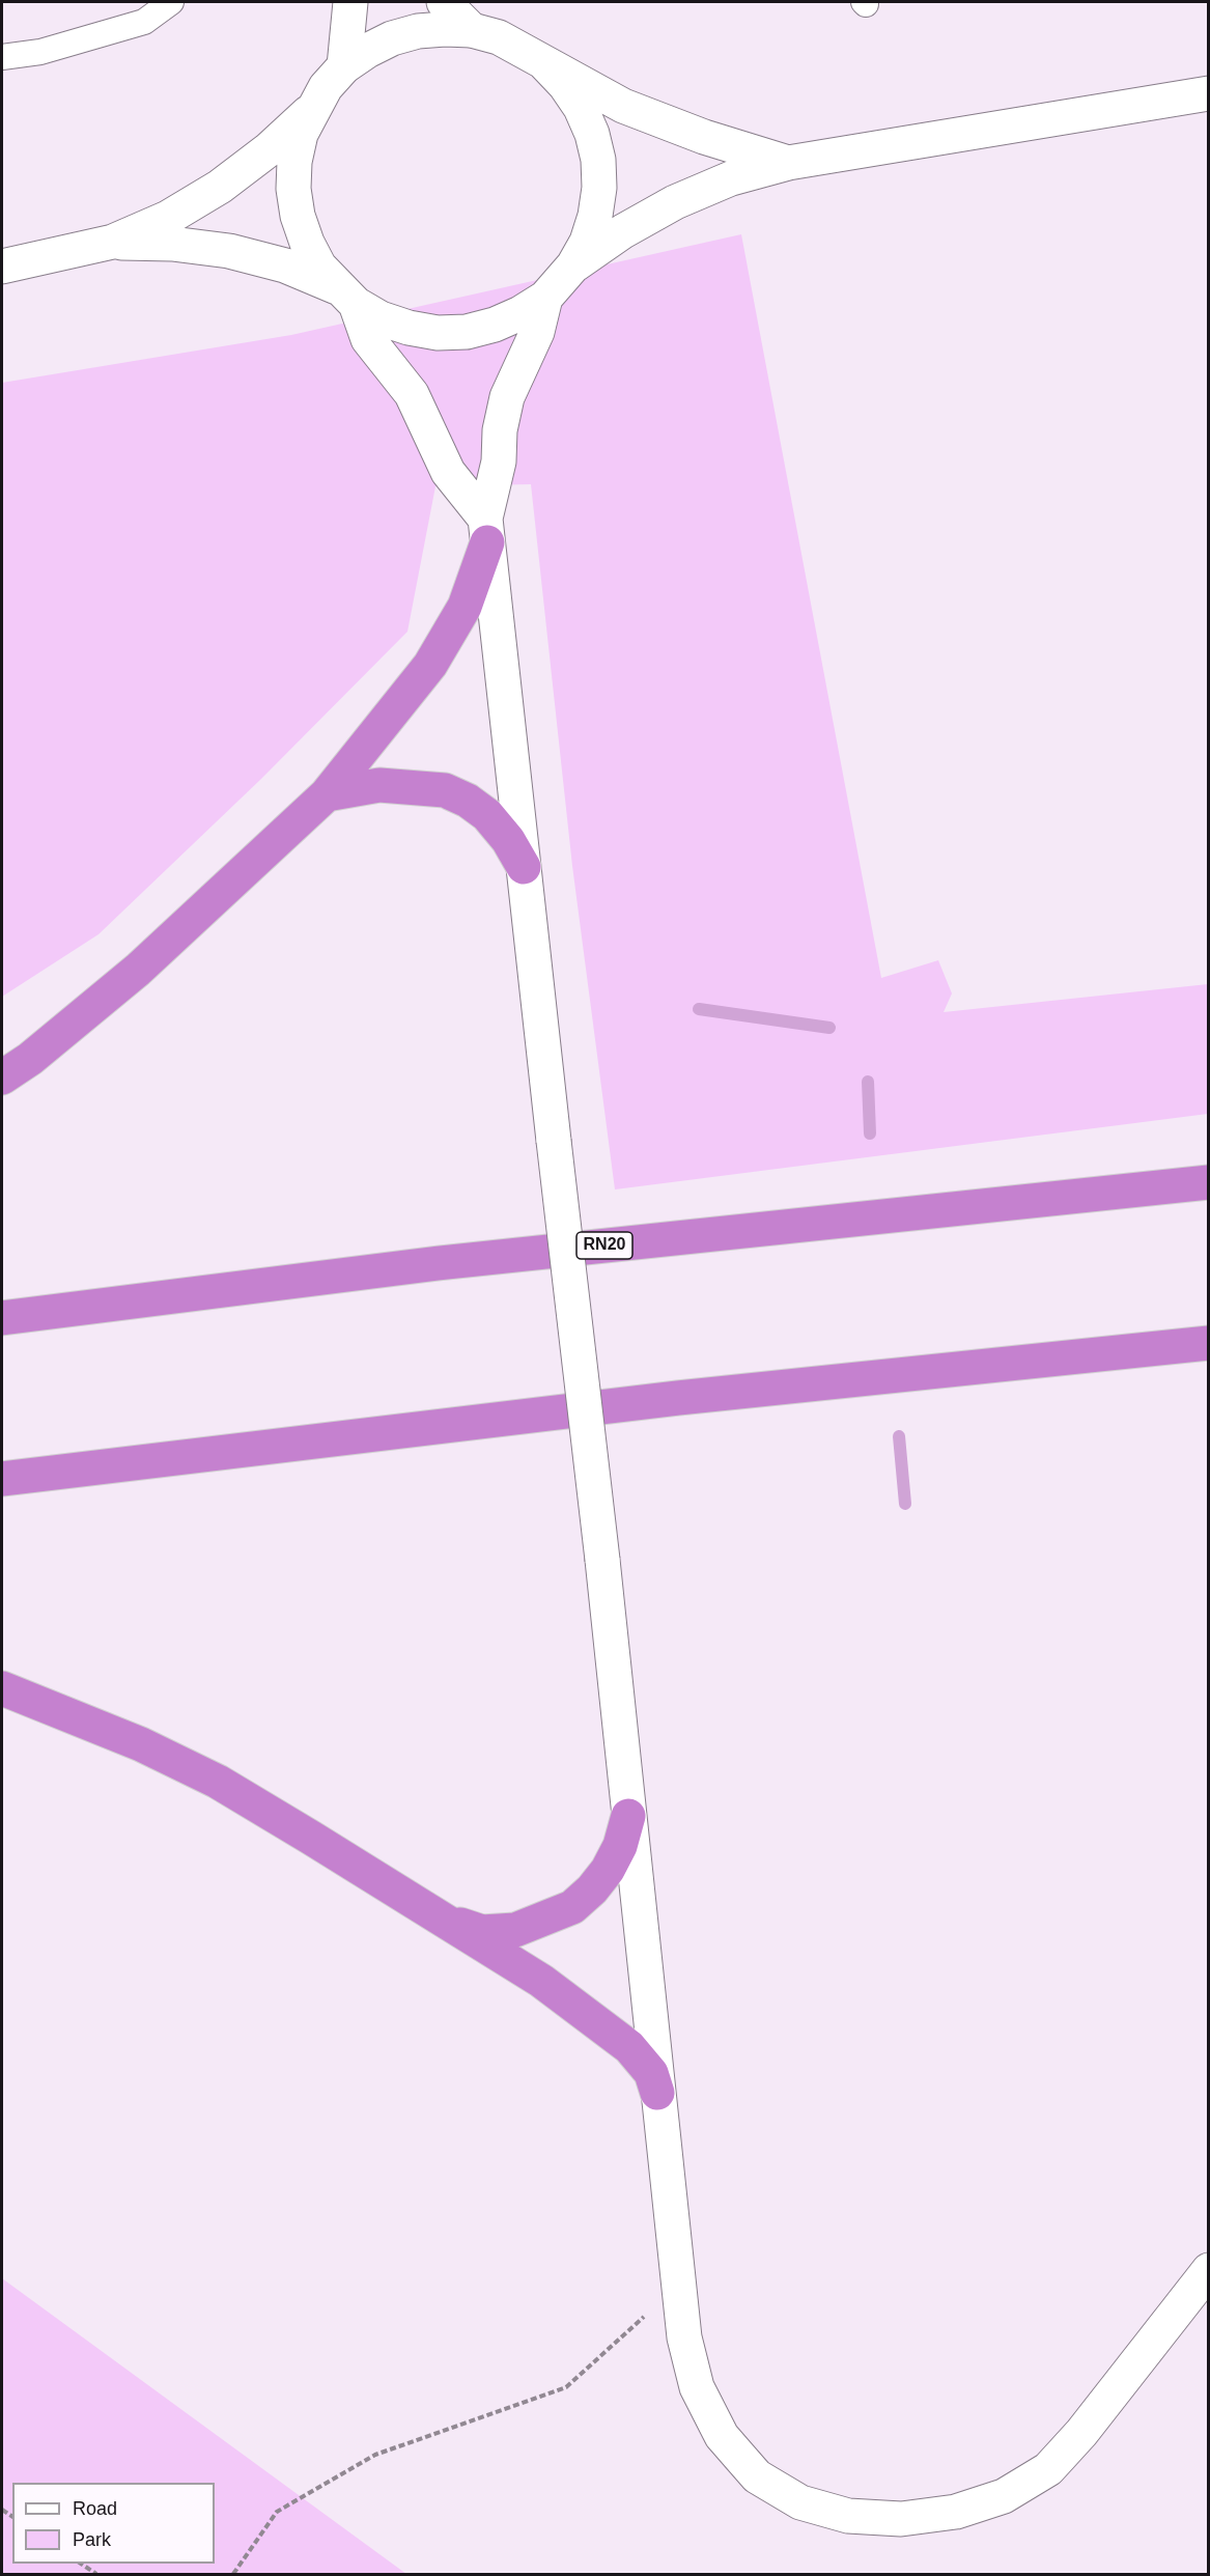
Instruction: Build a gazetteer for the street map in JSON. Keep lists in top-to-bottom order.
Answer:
{
  "streets": {
    "highway": ["RN20"]
  },
  "legend": ["Road", "Park"]
}
